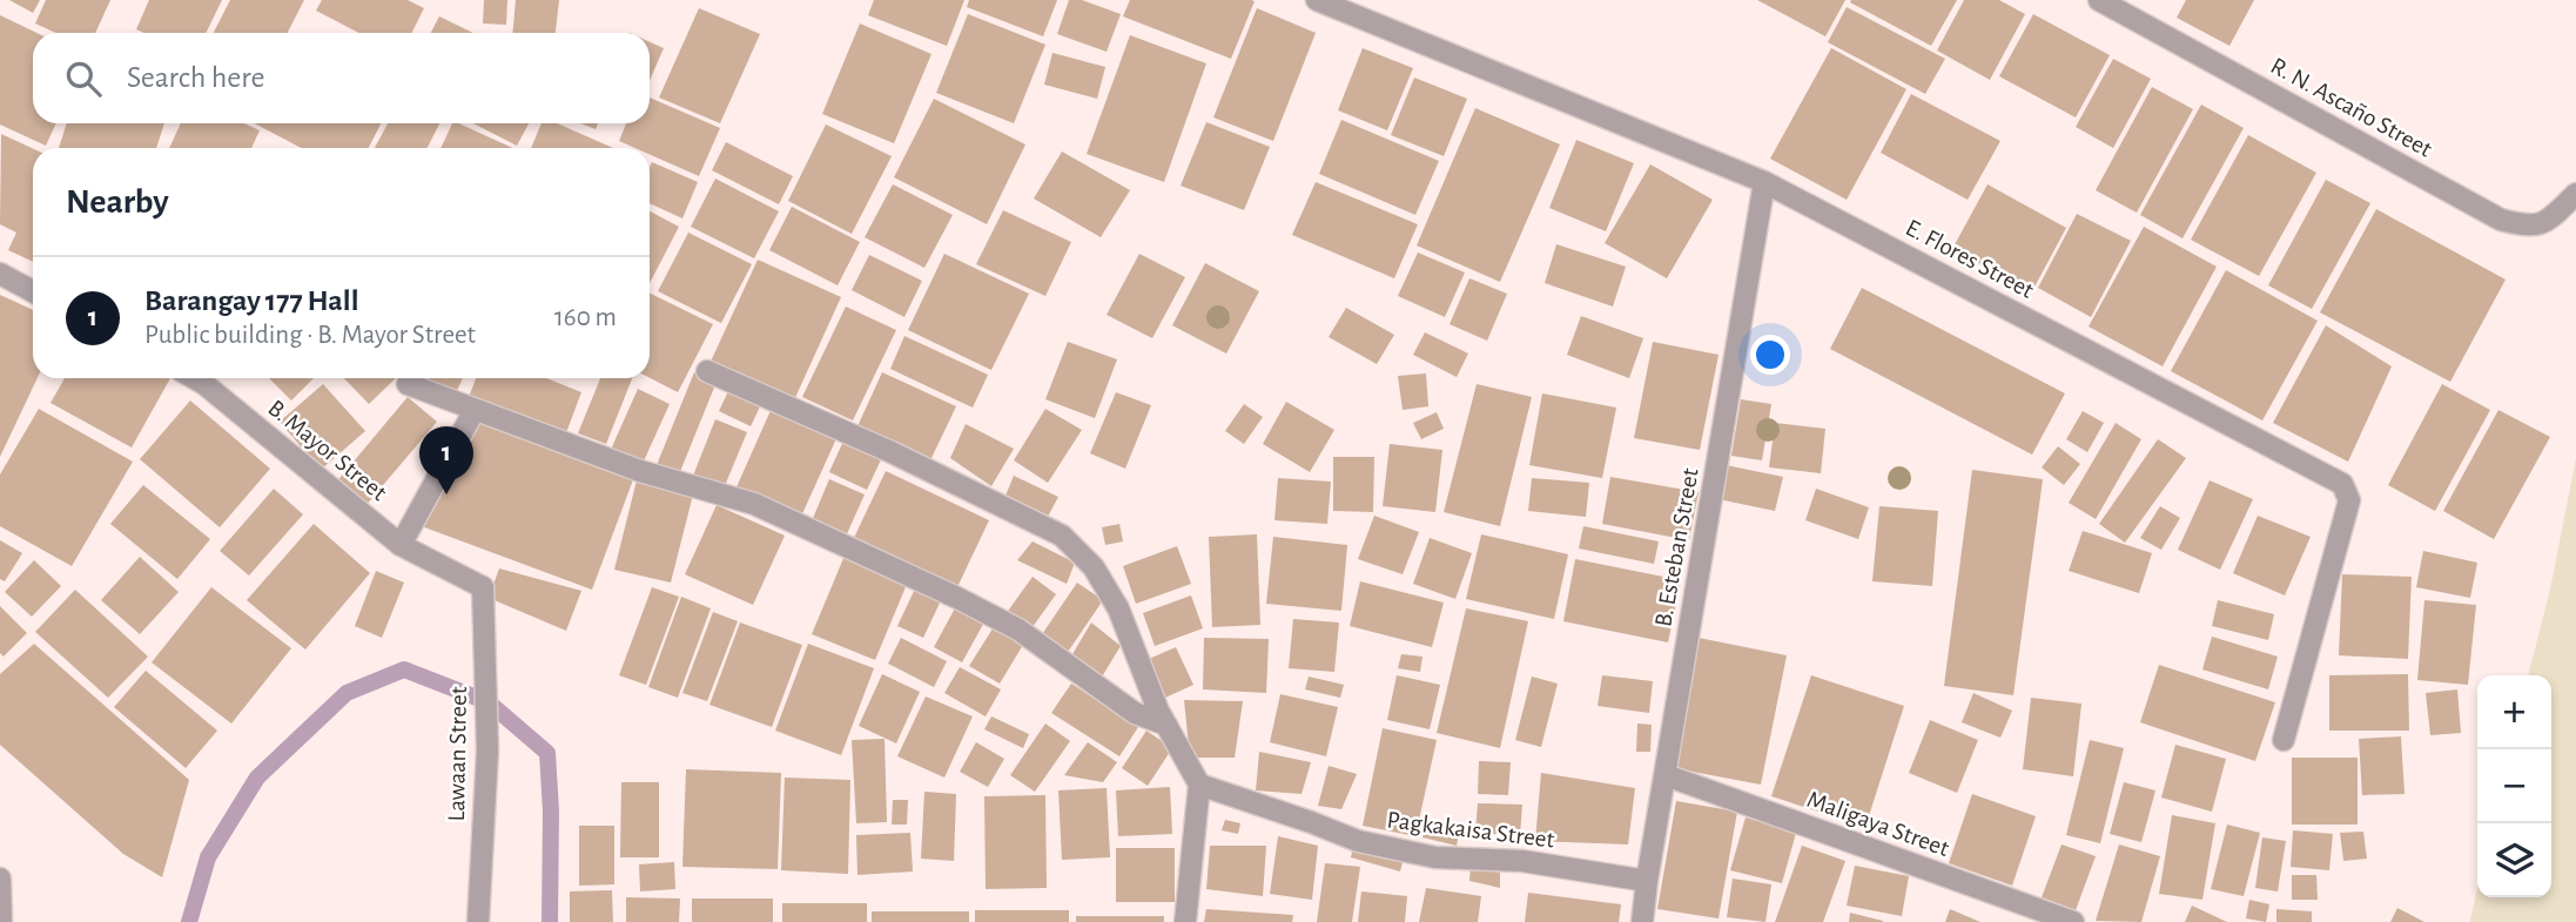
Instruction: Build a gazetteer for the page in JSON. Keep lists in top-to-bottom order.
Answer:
{
  "streets": {
    "street": [
      "R. N. Ascaño Street",
      "E. Flores Street",
      "B. Mayor Street",
      "B. Esteban Street",
      "Lawaan Street",
      "Maligaya Street",
      "Pagkakaisa Street"
    ]
  },
  "crossings": [
    ["E. Flores Street", "B. Esteban Street"],
    ["B. Mayor Street", "Lawaan Street"],
    ["B. Esteban Street", "Maligaya Street"],
    ["B. Esteban Street", "Pagkakaisa Street"]
  ],
  "page": {
    "search": "Search here",
    "heading": "Nearby",
    "list": [
      {
        "mark": "1",
        "name": "Barangay 177 Hall",
        "note": "Public building · B. Mayor Street",
        "value": "160 m"
      }
    ],
    "pins": "1",
    "map_buttons": ["+", "−"]
  }
}
